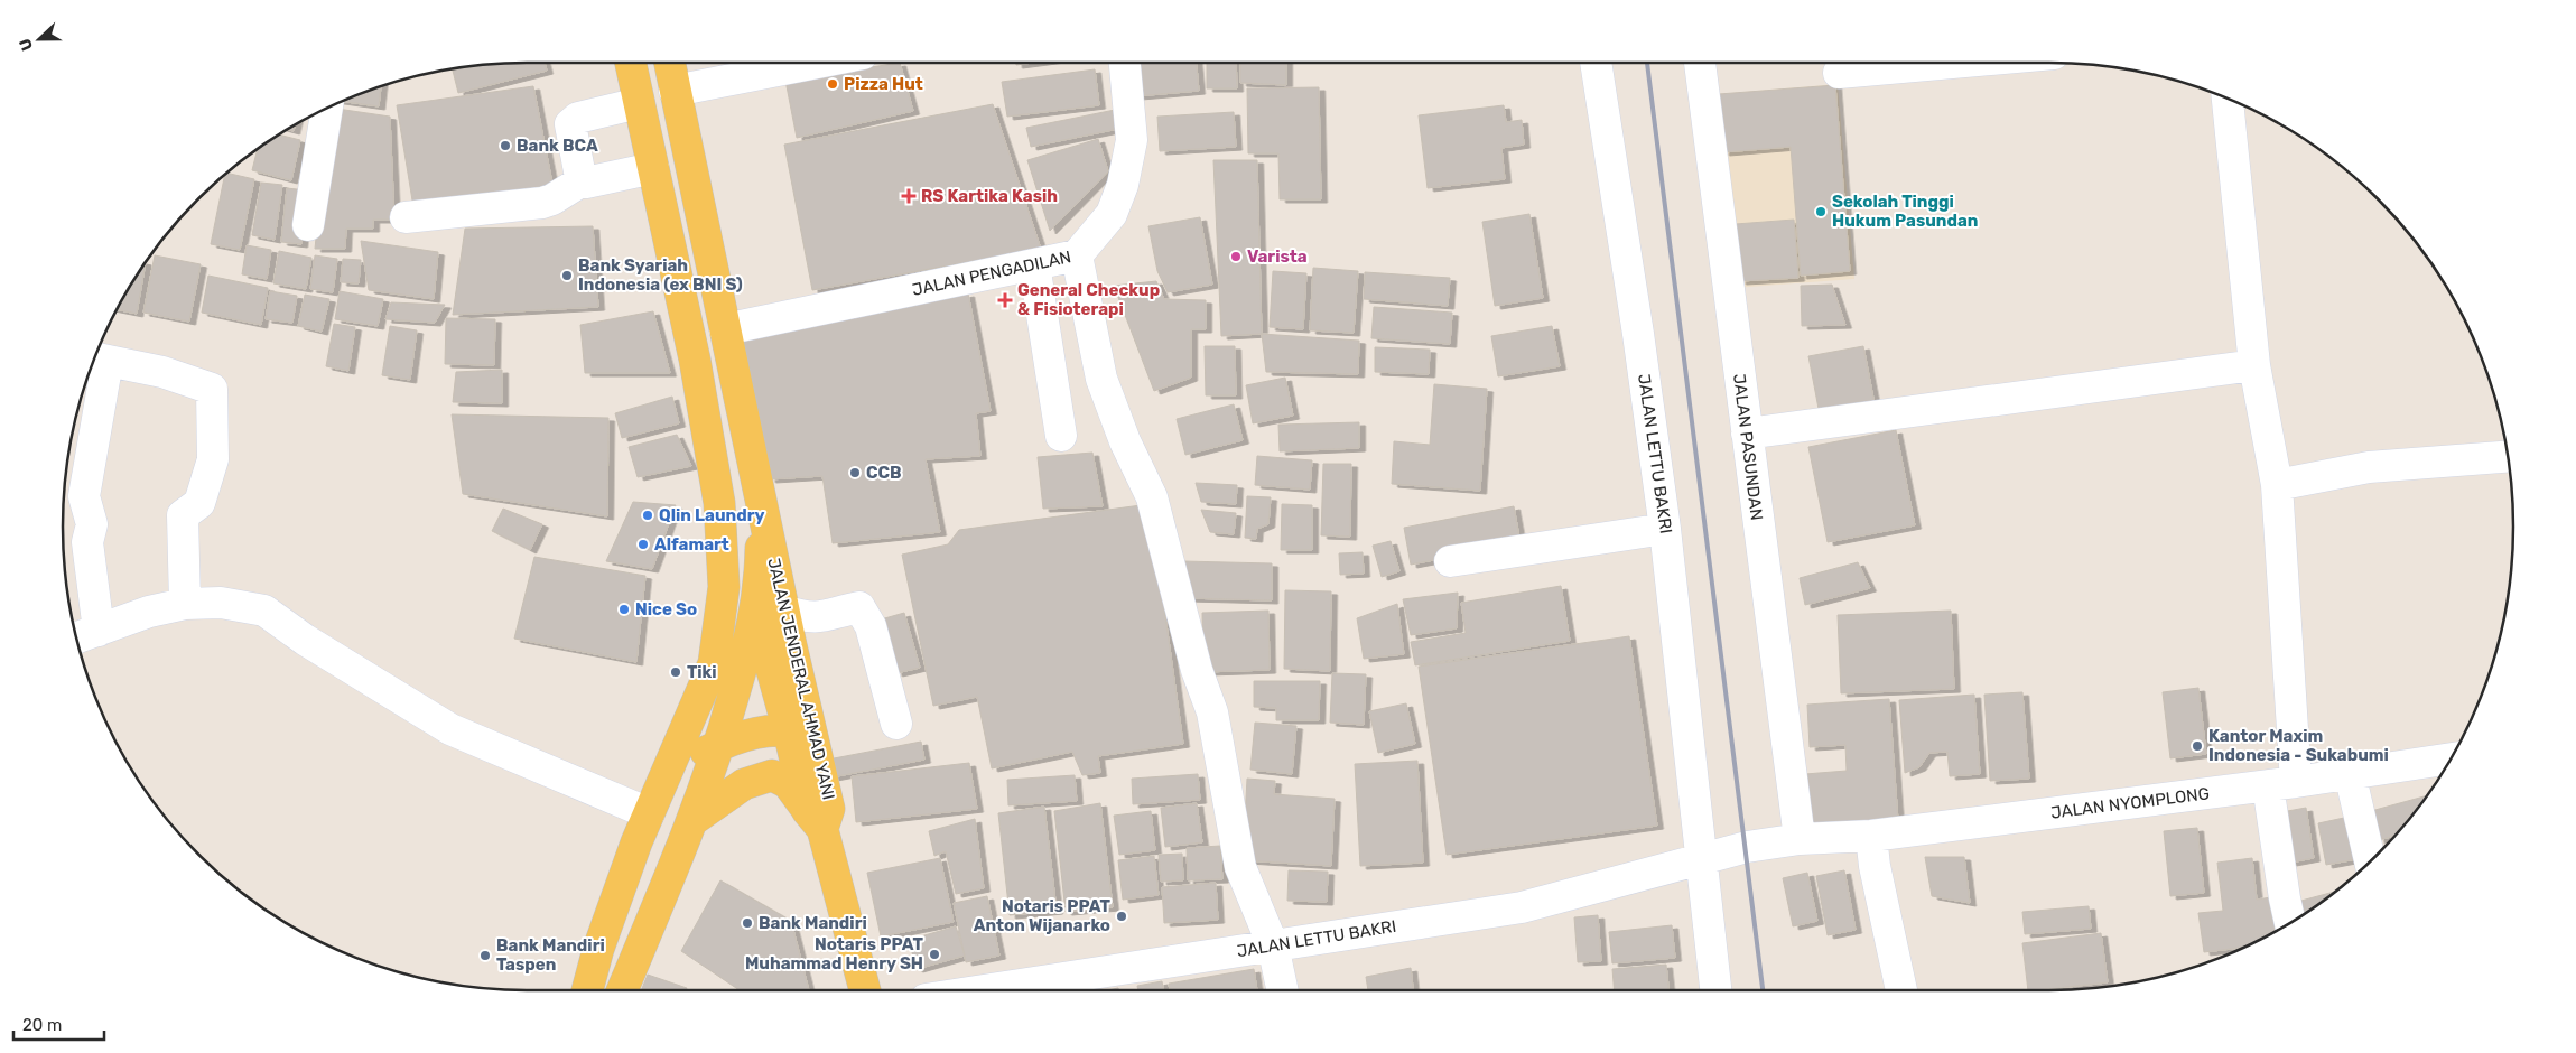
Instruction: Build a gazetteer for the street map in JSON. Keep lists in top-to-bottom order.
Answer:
{
  "streets": {
    "main road": ["JALAN JENDERAL AHMAD YANI"],
    "street": [
      "JALAN PENGADILAN",
      "JALAN PASUNDAN",
      "JALAN LETTU BAKRI",
      "JALAN NYOMPLONG"
    ]
  },
  "crossings": [
    ["JALAN PASUNDAN", "JALAN LETTU BAKRI"],
    ["JALAN PASUNDAN", "JALAN NYOMPLONG"],
    ["JALAN LETTU BAKRI", "JALAN NYOMPLONG"]
  ],
  "places": {
    "other": [
      "Pizza Hut",
      "Bank BCA",
      "Sekolah Tinggi Hukum Pasundan",
      "Varista",
      "Bank Syariah Indonesia (ex BNI S)",
      "CCB",
      "Qlin Laundry",
      "Alfamart",
      "Nice So",
      "Tiki",
      "Kantor Maxim Indonesia - Sukabumi",
      "Notaris PPAT Anton Wijanarko",
      "Bank Mandiri",
      "Notaris PPAT Muhammad Henry SH",
      "Bank Mandiri Taspen"
    ],
    "health": ["RS Kartika Kasih", "General Checkup & Fisioterapi"]
  },
  "scale_bar": "20 m",
  "north": "left"
}
